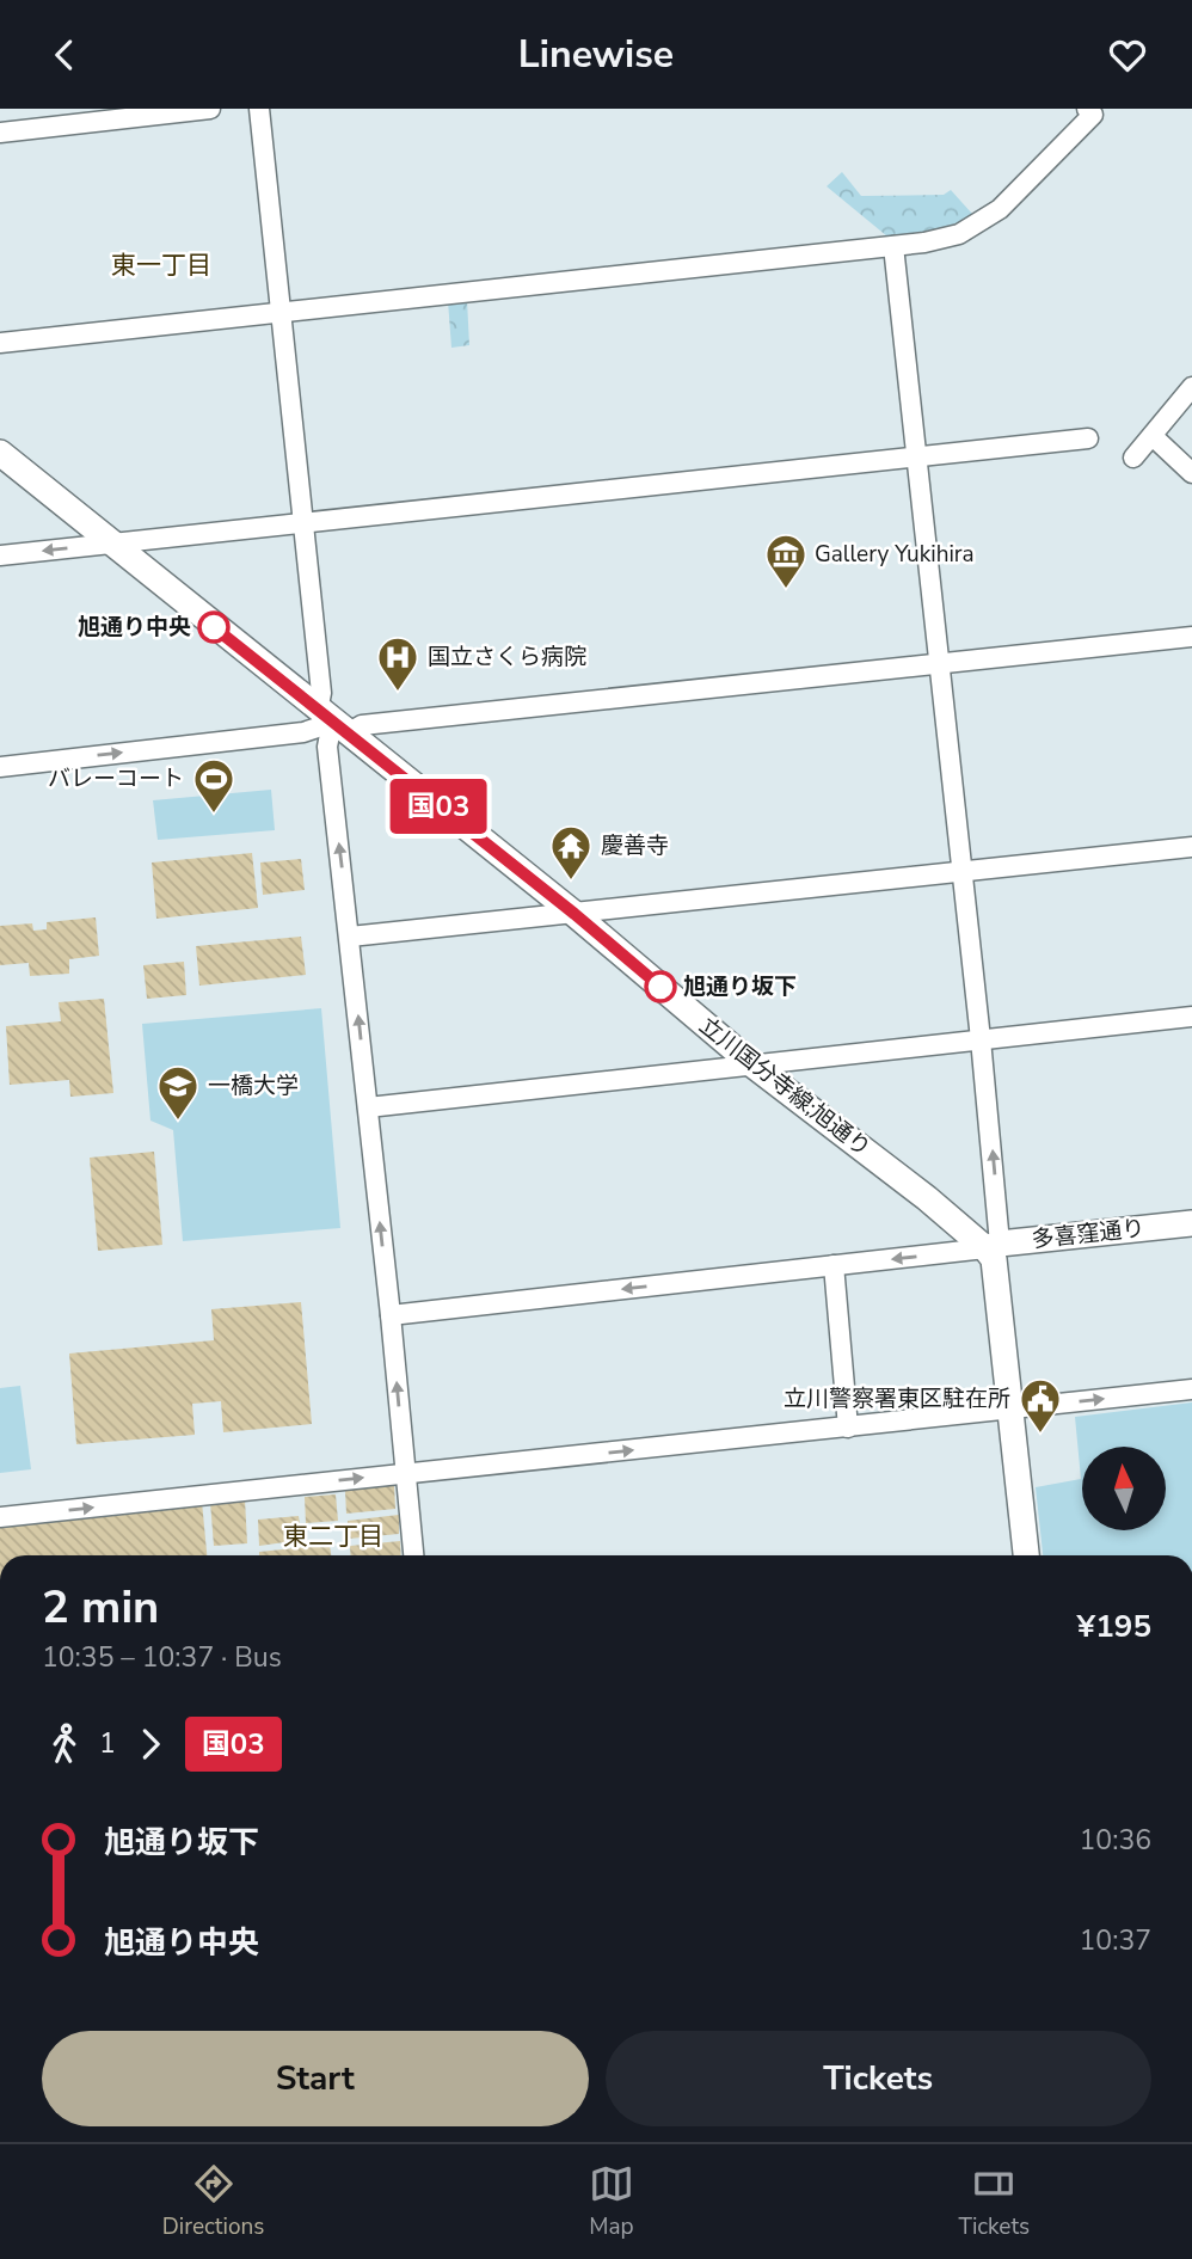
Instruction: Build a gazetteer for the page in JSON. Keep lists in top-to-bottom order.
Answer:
{
  "streets": {
    "main road": ["立川国分寺線;旭通り", "多喜窪通り"]
  },
  "crossings": [
    ["立川国分寺線;旭通り", "多喜窪通り"]
  ],
  "districts": ["東一丁目", "東二丁目"],
  "places": {
    "museum": ["Gallery Yukihira"],
    "other": ["旭通り中央", "旭通り坂下"],
    "hospital": ["国立さくら病院"],
    "sports": ["バレーコート"],
    "temple": ["慶善寺"],
    "school or university": ["一橋大学"],
    "public building": ["立川警察署東区駐在所"]
  },
  "lines": ["bus line 国03"],
  "north": "top",
  "page": {
    "header": "Linewise",
    "on_map": "国03",
    "heading": ["2 min", "10:35 – 10:37 · Bus", "¥195"],
    "legs": ["1", "国03"],
    "list": [
      {
        "name": "旭通り坂下",
        "value": "10:36"
      },
      {
        "name": "旭通り中央",
        "value": "10:37"
      }
    ],
    "buttons": ["Start", "Tickets"],
    "tabs": ["Directions", "Map", "Tickets"]
  }
}
